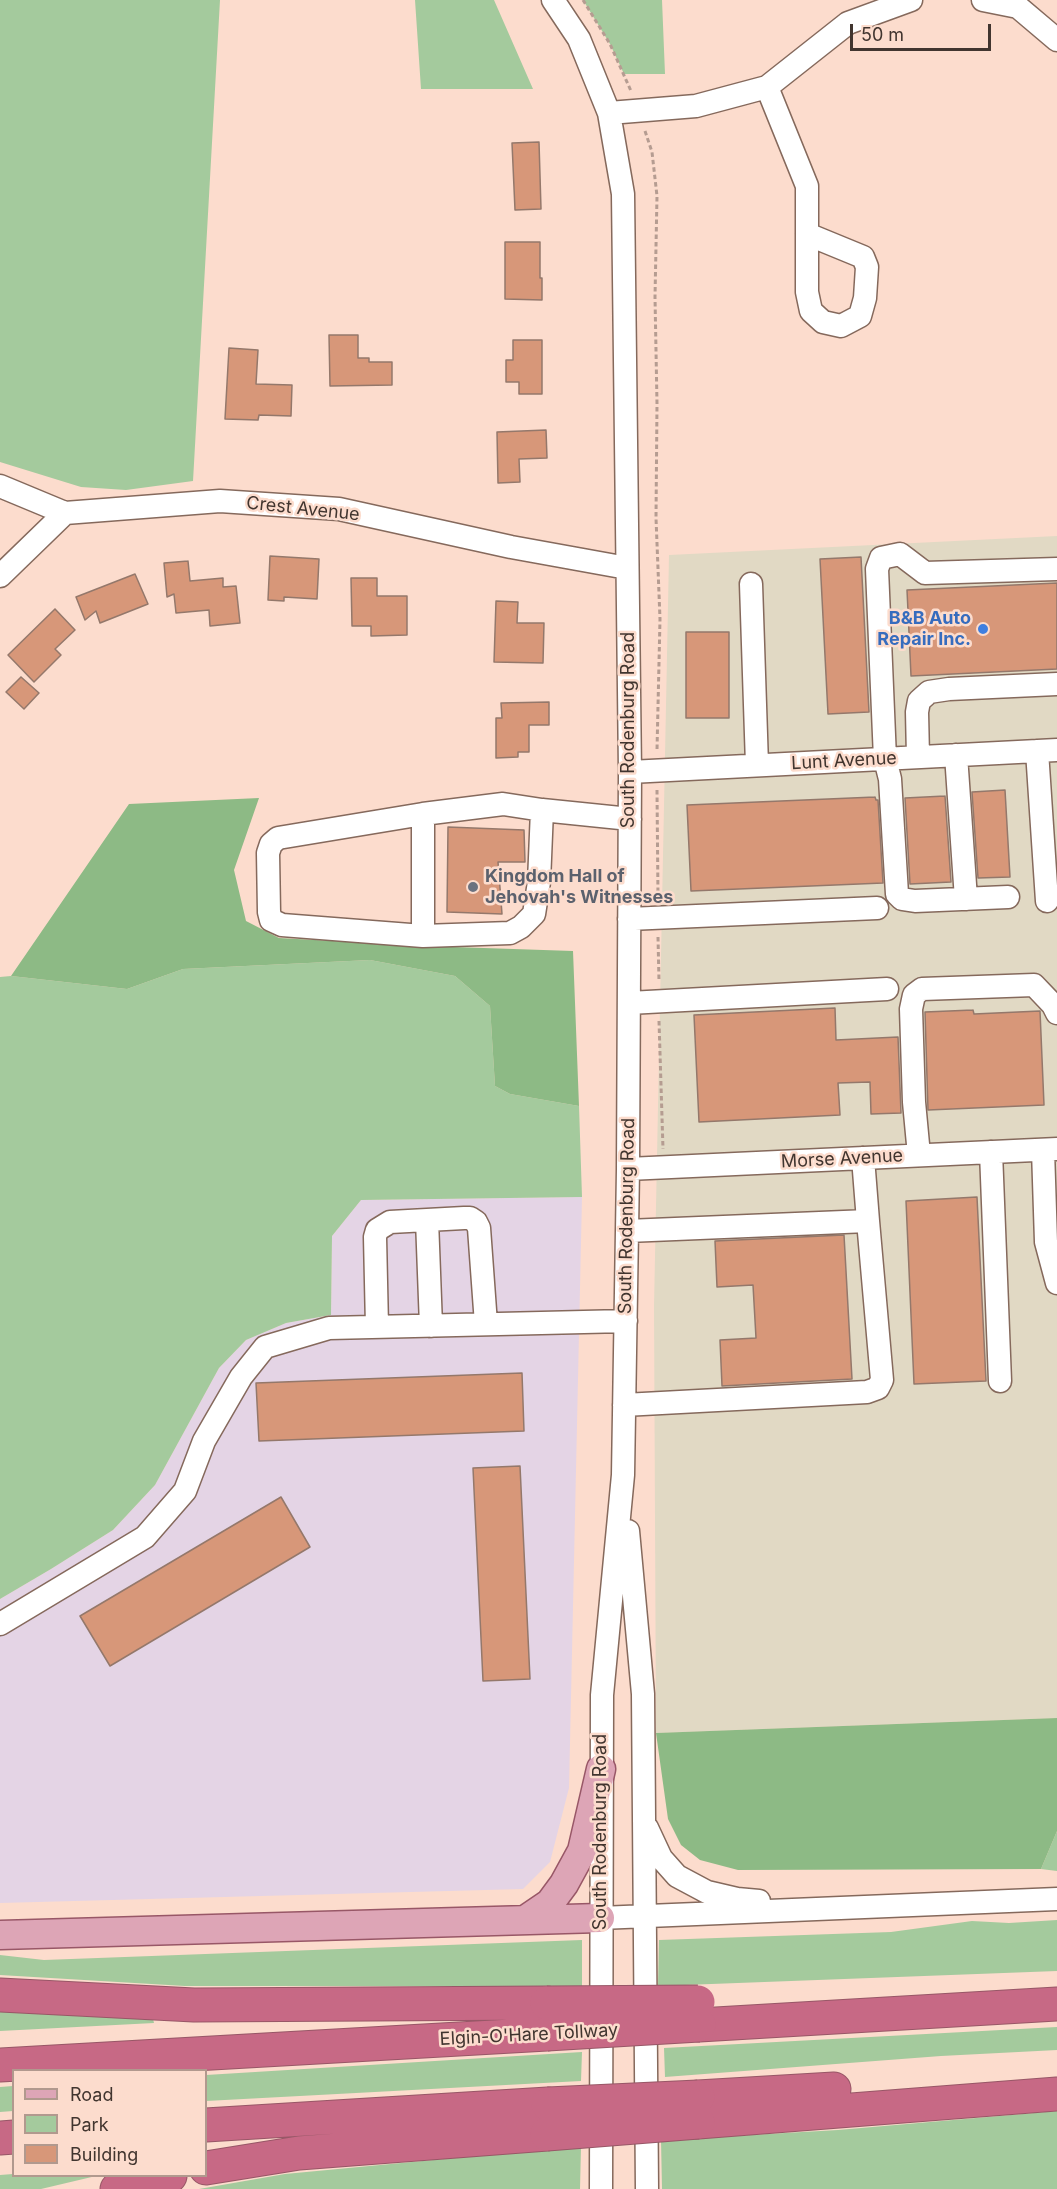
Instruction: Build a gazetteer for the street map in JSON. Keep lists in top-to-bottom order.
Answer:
{
  "streets": {
    "highway": ["Elgin-O'Hare Tollway"],
    "street": [
      "Crest Avenue",
      "South Rodenburg Road",
      "Lunt Avenue",
      "Morse Avenue"
    ]
  },
  "crossings": [
    ["Crest Avenue", "South Rodenburg Road"],
    ["South Rodenburg Road", "Lunt Avenue"],
    ["South Rodenburg Road", "Morse Avenue"]
  ],
  "places": ["B&B Auto Repair Inc.", "Kingdom Hall of Jehovah's Witnesses"],
  "legend": ["Road", "Park", "Building"],
  "scale_bar": "50 m"
}
